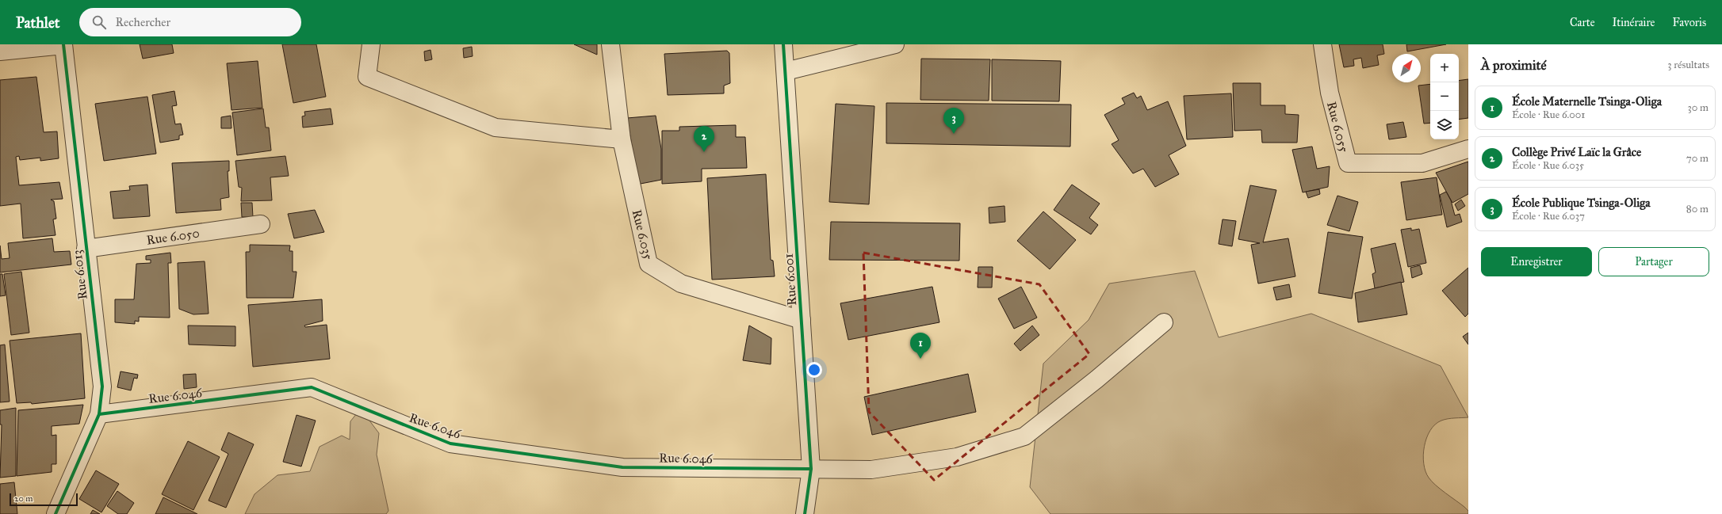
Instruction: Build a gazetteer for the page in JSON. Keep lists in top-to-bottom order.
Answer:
{
  "streets": {
    "street": [
      "Rue 6.055",
      "Rue 6.035",
      "Rue 6.050",
      "Rue 6.013",
      "Rue 6.001",
      "Rue 6.046"
    ]
  },
  "crossings": [
    ["Rue 6.035", "Rue 6.001"],
    ["Rue 6.050", "Rue 6.013"],
    ["Rue 6.013", "Rue 6.046"],
    ["Rue 6.001", "Rue 6.046"]
  ],
  "scale_bar": "20 m",
  "north": "top right",
  "page": {
    "header": "Pathlet",
    "search": "Rechercher",
    "nav": ["Carte", "Itinéraire", "Favoris"],
    "heading": ["À proximité", "3 résultats"],
    "map_buttons": ["+", "−"],
    "list": [
      {
        "mark": "1",
        "name": "École Maternelle Tsinga-Oliga",
        "note": "École · Rue 6.001",
        "value": "30 m"
      },
      {
        "mark": "2",
        "name": "Collège Privé Laïc la Grâce",
        "note": "École · Rue 6.035",
        "value": "70 m"
      },
      {
        "mark": "3",
        "name": "École Publique Tsinga-Oliga",
        "note": "École · Rue 6.037",
        "value": "80 m"
      }
    ],
    "pins": ["3", "2", "1"],
    "buttons": ["Enregistrer", "Partager"],
    "scale": "20 m"
  }
}
